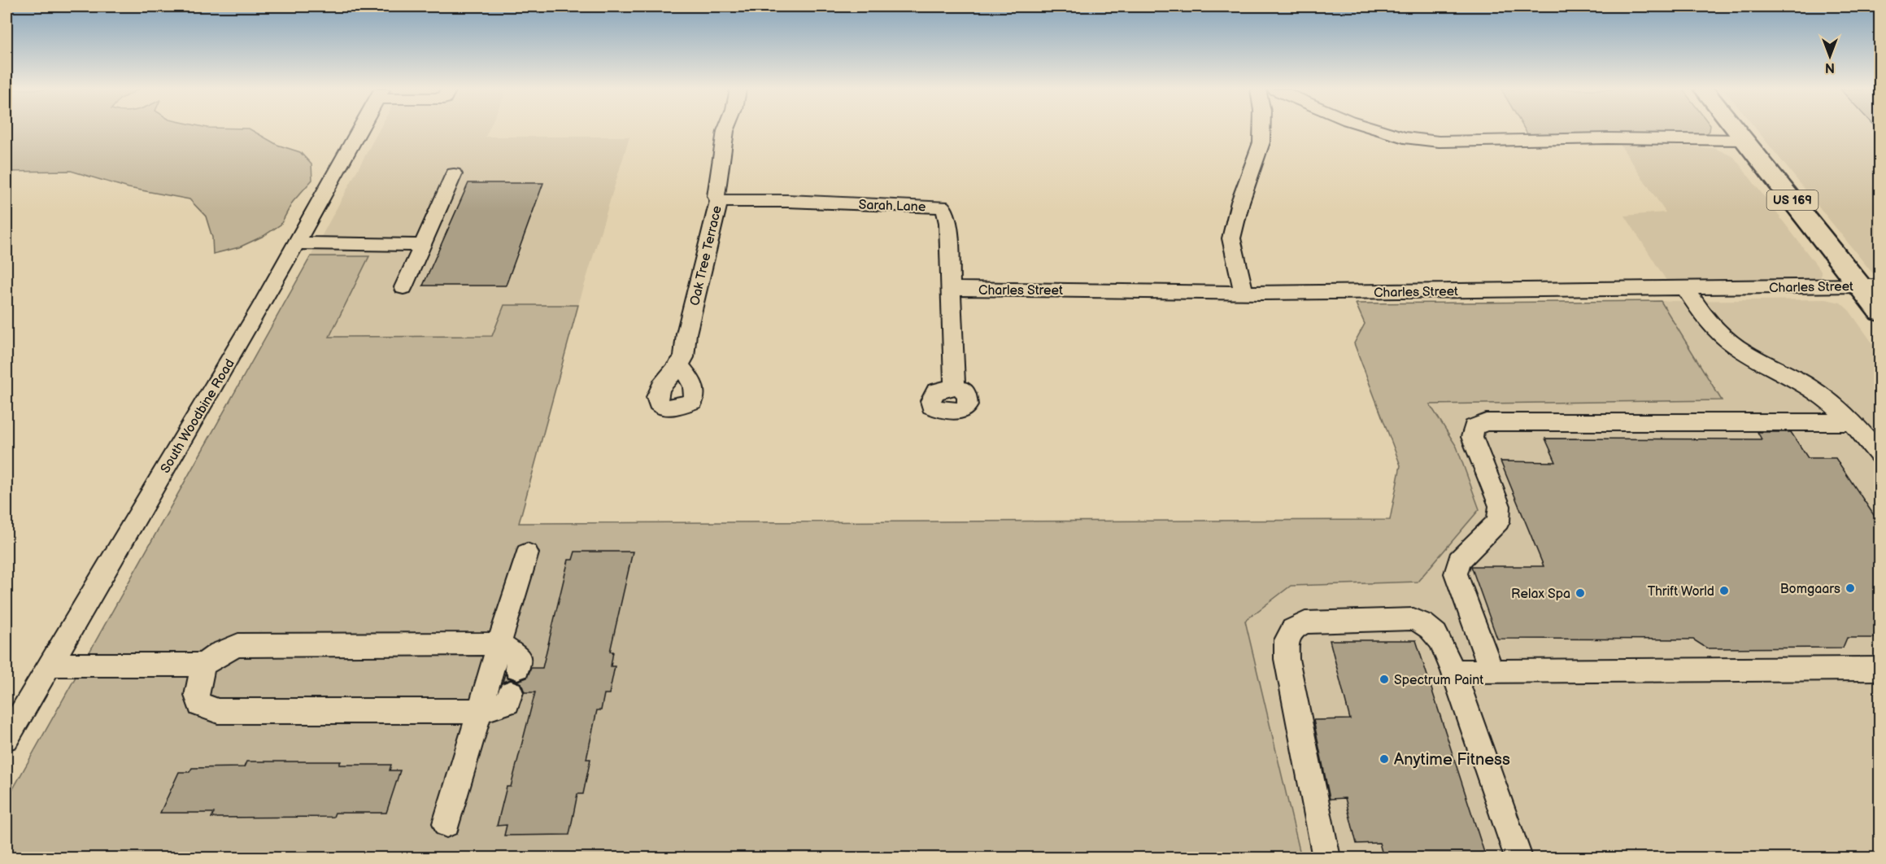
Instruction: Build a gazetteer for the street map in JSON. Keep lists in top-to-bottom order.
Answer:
{
  "streets": {
    "main road": ["US 169"],
    "street": [
      "Sarah Lane",
      "Oak Tree Terrace",
      "Charles Street",
      "South Woodbine Road"
    ]
  },
  "crossings": [
    ["US 169", "Charles Street"],
    ["Sarah Lane", "Oak Tree Terrace"],
    ["Sarah Lane", "Charles Street"]
  ],
  "places": [
    "Bomgaars",
    "Thrift World",
    "Relax Spa",
    "Spectrum Paint",
    "Anytime Fitness"
  ],
  "north": "bottom"
}
